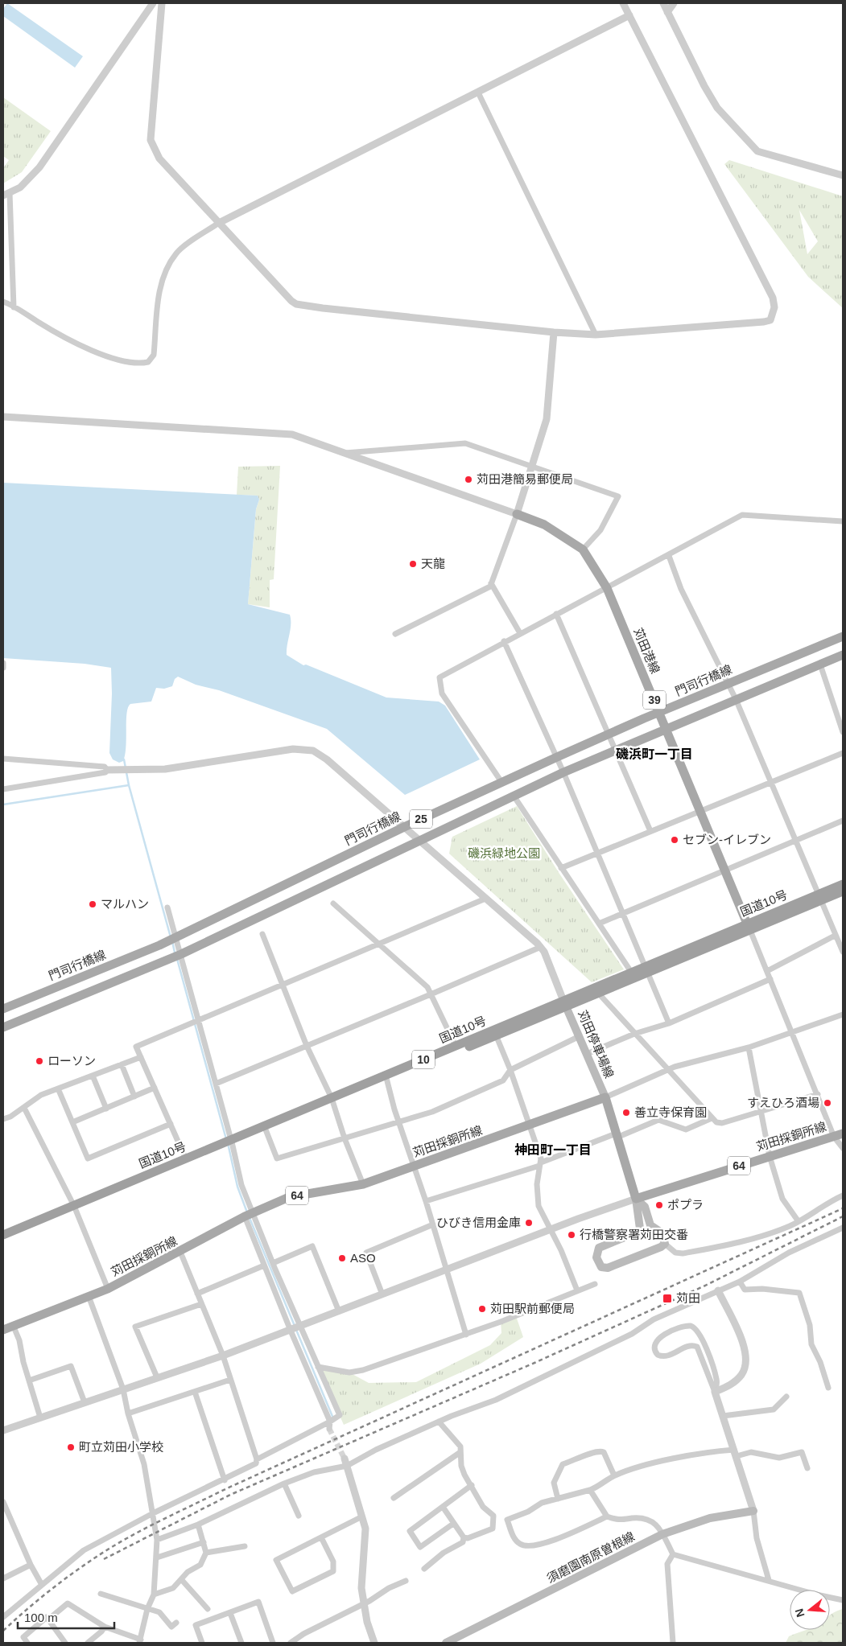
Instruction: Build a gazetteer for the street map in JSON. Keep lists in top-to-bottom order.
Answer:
{
  "streets": {
    "highway": ["国道10号", "10"],
    "main road": [
      "苅田港線",
      "門司行橋線",
      "39",
      "25",
      "苅田停車場線",
      "苅田採銅所線",
      "64",
      "須磨園南原曽根線"
    ]
  },
  "crossings": [
    ["苅田港線", "門司行橋線"],
    ["苅田港線", "25"],
    ["苅田港線", "国道10号"],
    ["国道10号", "苅田停車場線"],
    ["苅田停車場線", "苅田採銅所線"]
  ],
  "districts": ["磯浜町一丁目", "神田町一丁目"],
  "parks": ["磯浜緑地公園"],
  "places": {
    "other": [
      "苅田港簡易郵便局",
      "天龍",
      "セブン-イレブン",
      "マルハン",
      "ローソン",
      "すえひろ酒場",
      "善立寺保育園",
      "ポプラ",
      "ひびき信用金庫",
      "行橋警察署苅田交番",
      "ASO",
      "苅田駅前郵便局",
      "町立苅田小学校"
    ],
    "transit": ["苅田"]
  },
  "scale_bar": "100 m",
  "north": "left"
}
